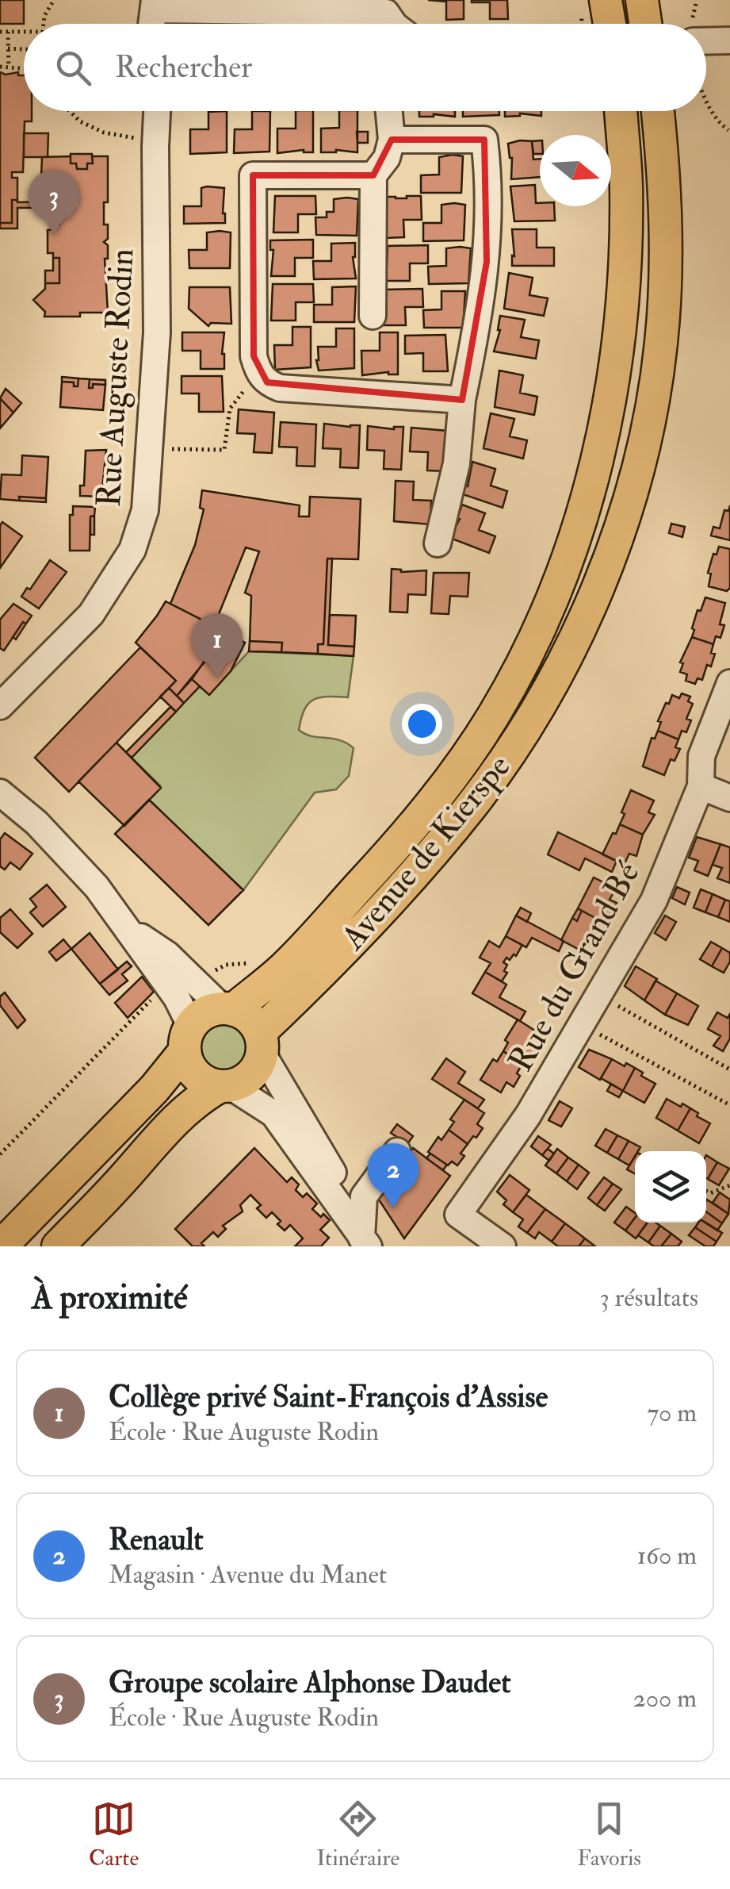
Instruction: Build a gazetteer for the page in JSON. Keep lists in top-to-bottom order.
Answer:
{
  "streets": {
    "main road": ["Avenue de Kierspe"],
    "street": ["Rue Auguste Rodin", "Rue du Grand Bé"]
  },
  "north": "right",
  "page": {
    "search": "Rechercher",
    "pins": ["3", "1", "2"],
    "heading": ["À proximité", "3 résultats"],
    "list": [
      {
        "mark": "1",
        "name": "Collège privé Saint-François d'Assise",
        "note": "École · Rue Auguste Rodin",
        "value": "70 m"
      },
      {
        "mark": "2",
        "name": "Renault",
        "note": "Magasin · Avenue du Manet",
        "value": "160 m"
      },
      {
        "mark": "3",
        "name": "Groupe scolaire Alphonse Daudet",
        "note": "École · Rue Auguste Rodin",
        "value": "200 m"
      }
    ],
    "nav": ["Carte", "Itinéraire", "Favoris"]
  }
}
